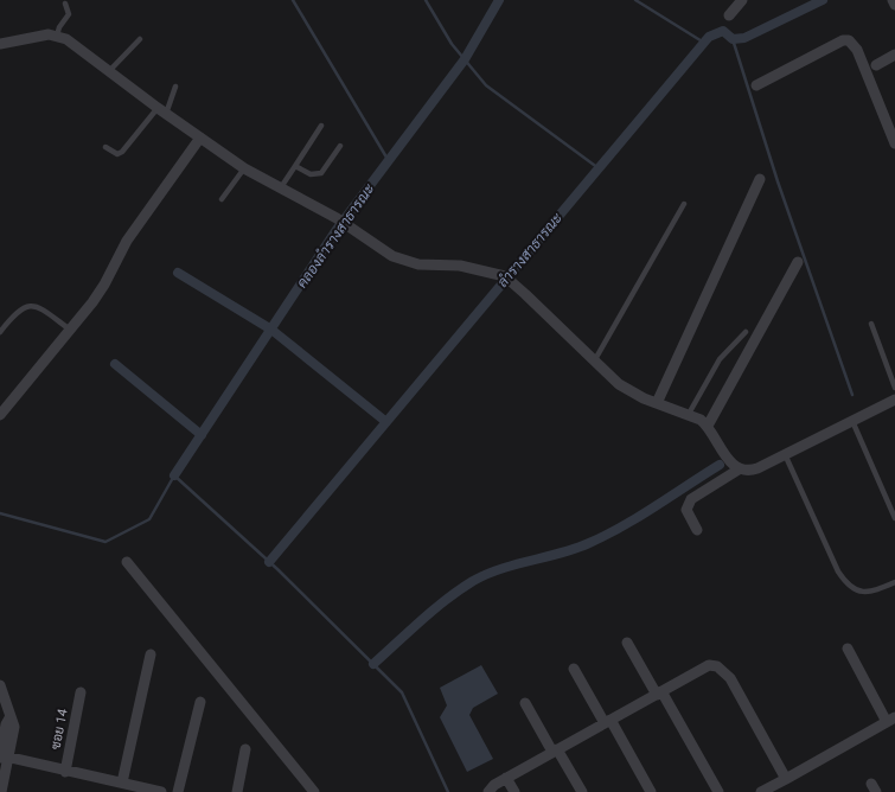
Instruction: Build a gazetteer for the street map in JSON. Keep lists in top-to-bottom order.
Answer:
{
  "streets": {
    "street": ["ซอย 14"]
  },
  "water": ["คลองลำรางสาธารณะ", "ลำรางสาธารณะ"]
}
